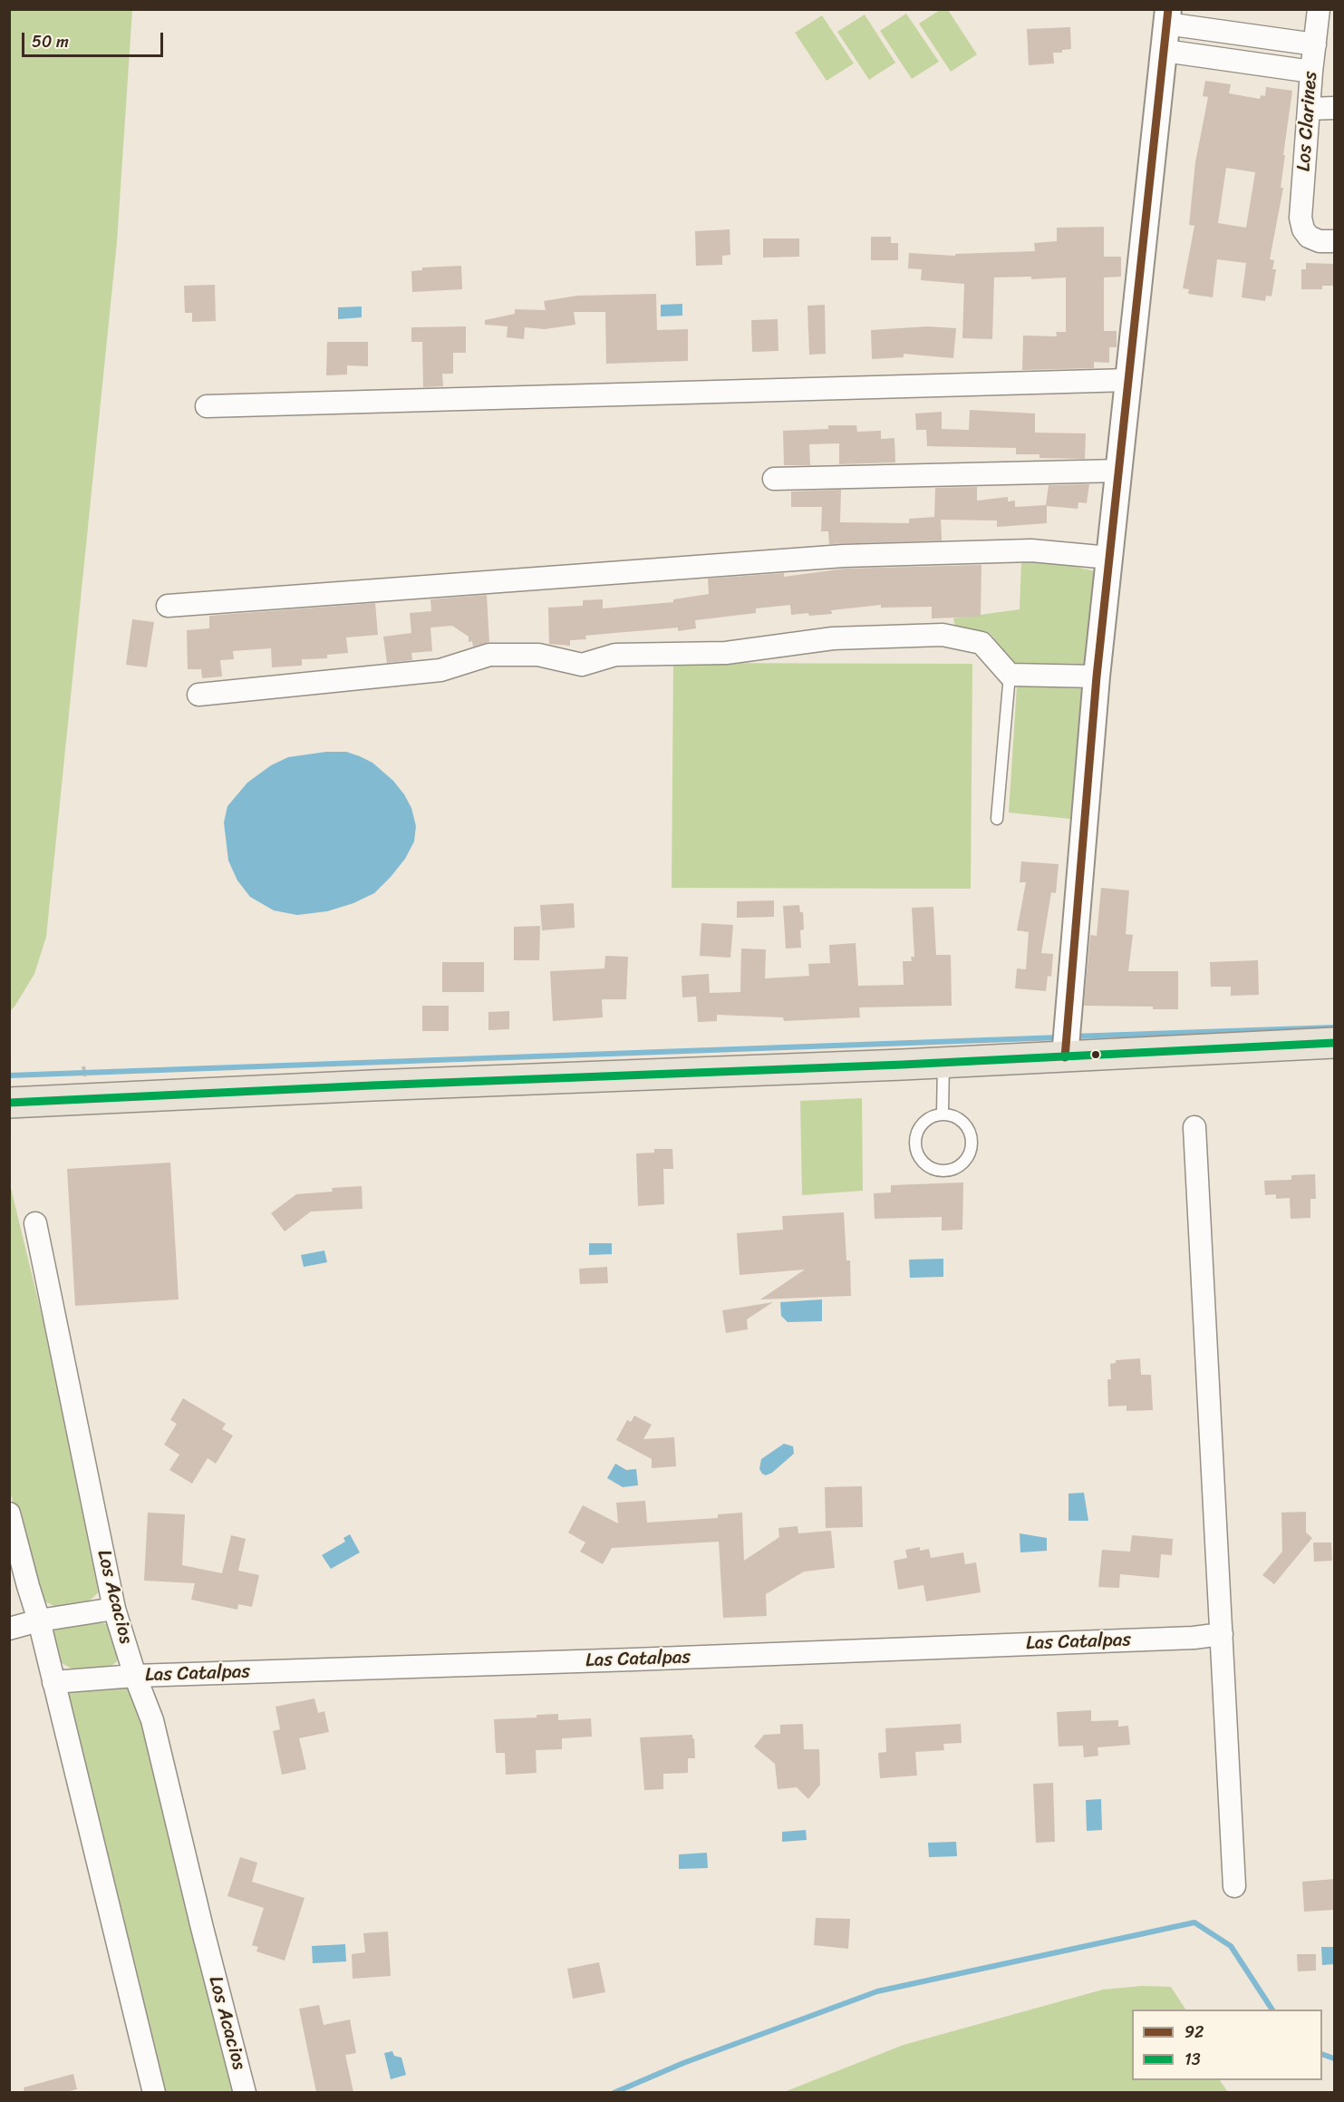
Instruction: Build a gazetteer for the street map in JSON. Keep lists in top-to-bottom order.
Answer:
{
  "streets": {
    "street": ["Los Clarines", "Los Acacios", "Las Catalpas"]
  },
  "crossings": [
    ["Los Acacios", "Las Catalpas"]
  ],
  "lines": ["transit line 92", "transit line 13"],
  "legend": ["92", "13"],
  "scale_bar": "50 m"
}
